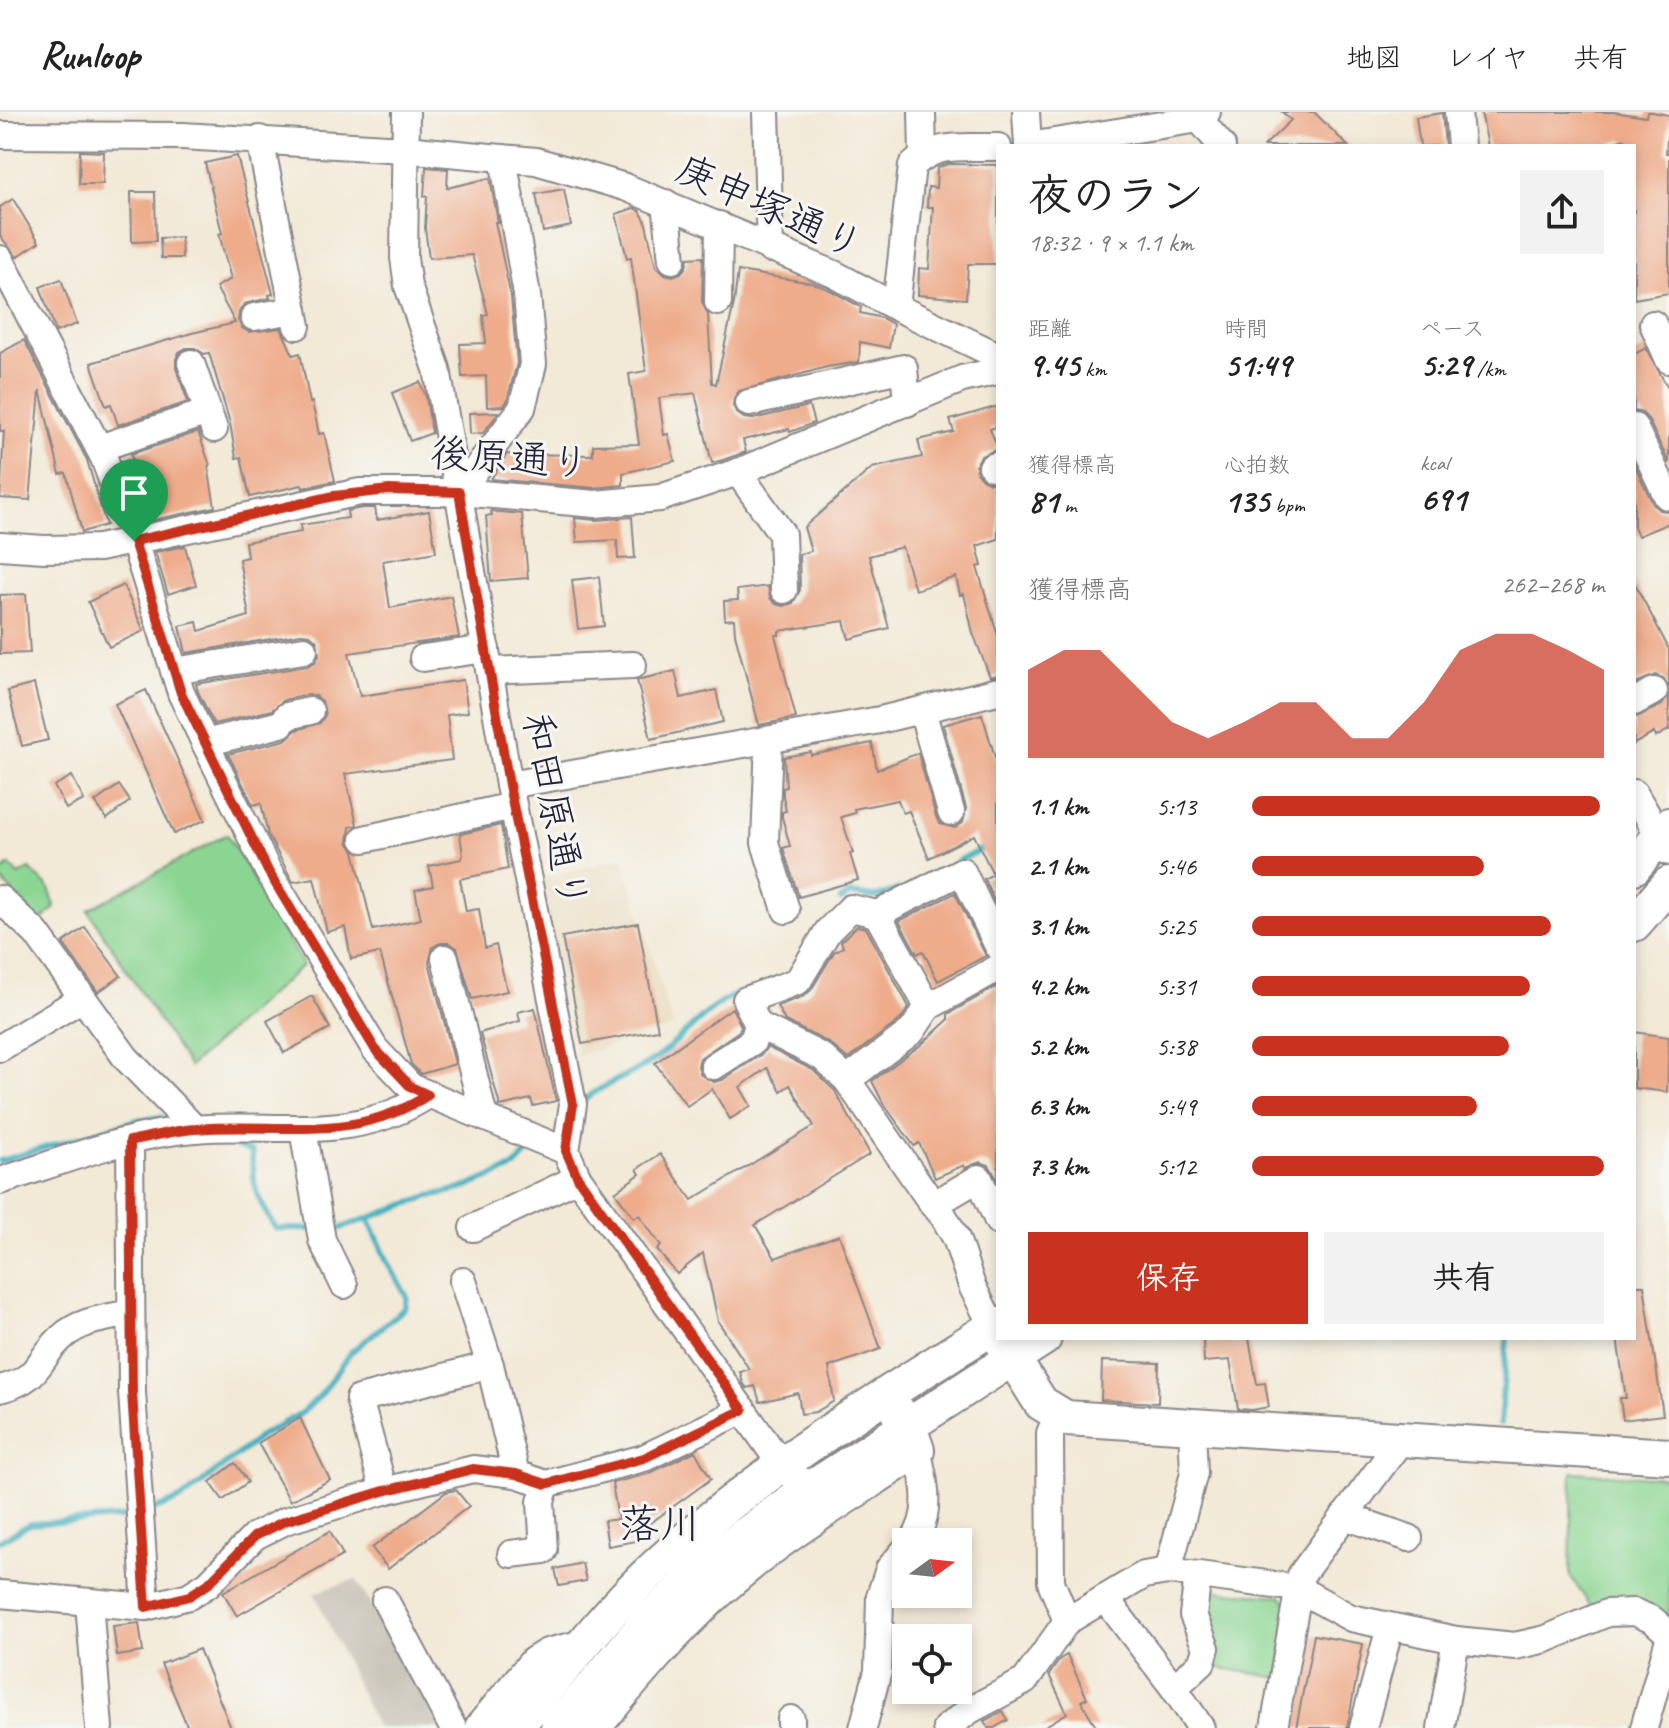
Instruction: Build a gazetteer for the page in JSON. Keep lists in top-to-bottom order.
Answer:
{
  "streets": {
    "street": ["庚申塚通り", "後原通り", "和田原通り"]
  },
  "crossings": [
    ["庚申塚通り", "和田原通り"],
    ["後原通り", "和田原通り"]
  ],
  "districts": ["落川"],
  "north": "right",
  "page": {
    "header": "Runloop",
    "nav": ["地図", "レイヤ", "共有"],
    "heading": ["夜のラン", "18:32 · 9 × 1.1 km"],
    "stats": [
      ["距離", "9.45 km"],
      ["時間", "51:49"],
      ["ペース", "5:29 /km"],
      ["獲得標高", "81 m"],
      ["心拍数", "135 bpm"],
      ["kcal", "691"]
    ],
    "chart": ["獲得標高", "262–268 m"],
    "list": [
      {
        "name": "1.1 km",
        "note": "5:13"
      },
      {
        "name": "2.1 km",
        "note": "5:46"
      },
      {
        "name": "3.1 km",
        "note": "5:25"
      },
      {
        "name": "4.2 km",
        "note": "5:31"
      },
      {
        "name": "5.2 km",
        "note": "5:38"
      },
      {
        "name": "6.3 km",
        "note": "5:49"
      },
      {
        "name": "7.3 km",
        "note": "5:12"
      }
    ],
    "buttons": ["保存", "共有"]
  }
}
